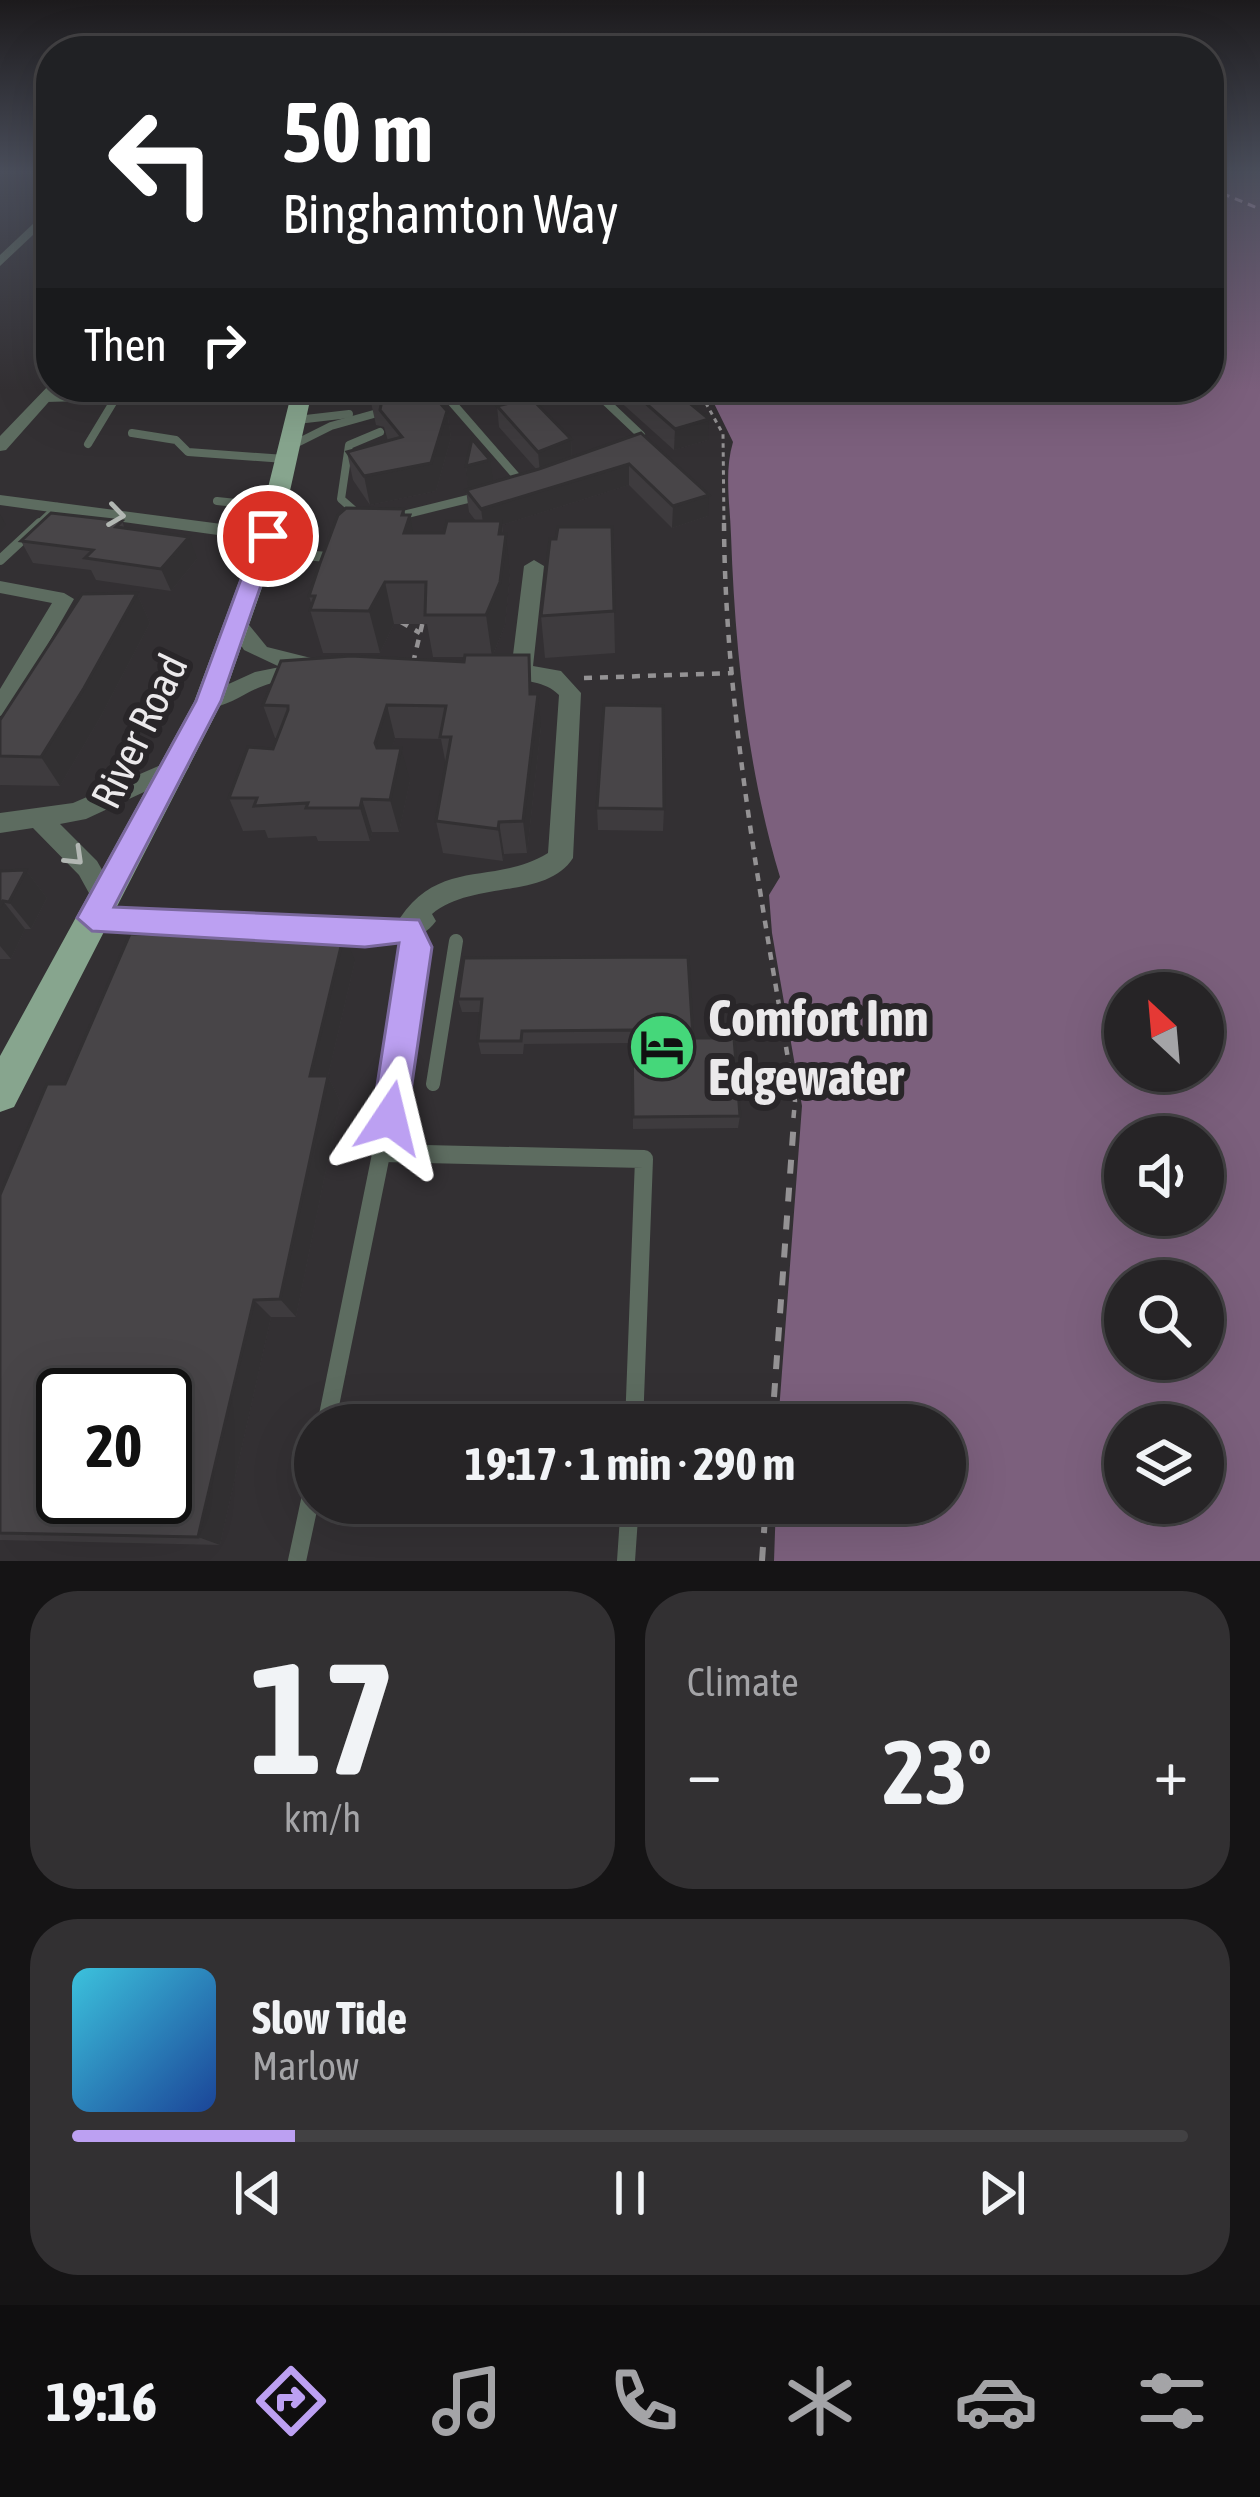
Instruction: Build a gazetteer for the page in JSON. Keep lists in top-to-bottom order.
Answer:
{
  "streets": {
    "main road": ["River Road"]
  },
  "places": {
    "hotel": ["Comfort Inn Edgewater"]
  },
  "north": "top left",
  "page": {
    "turn": ["50 m", "Binghamton Way"],
    "then": "Then",
    "limit": "20",
    "trip": "19:17 · 1 min · 290 m",
    "tile": [
      ["17", "km/h"],
      "Climate"
    ],
    "heat": ["−", "23°", "+"],
    "song": ["Slow Tide", "Marlow"],
    "tabs": "19:16"
  }
}
